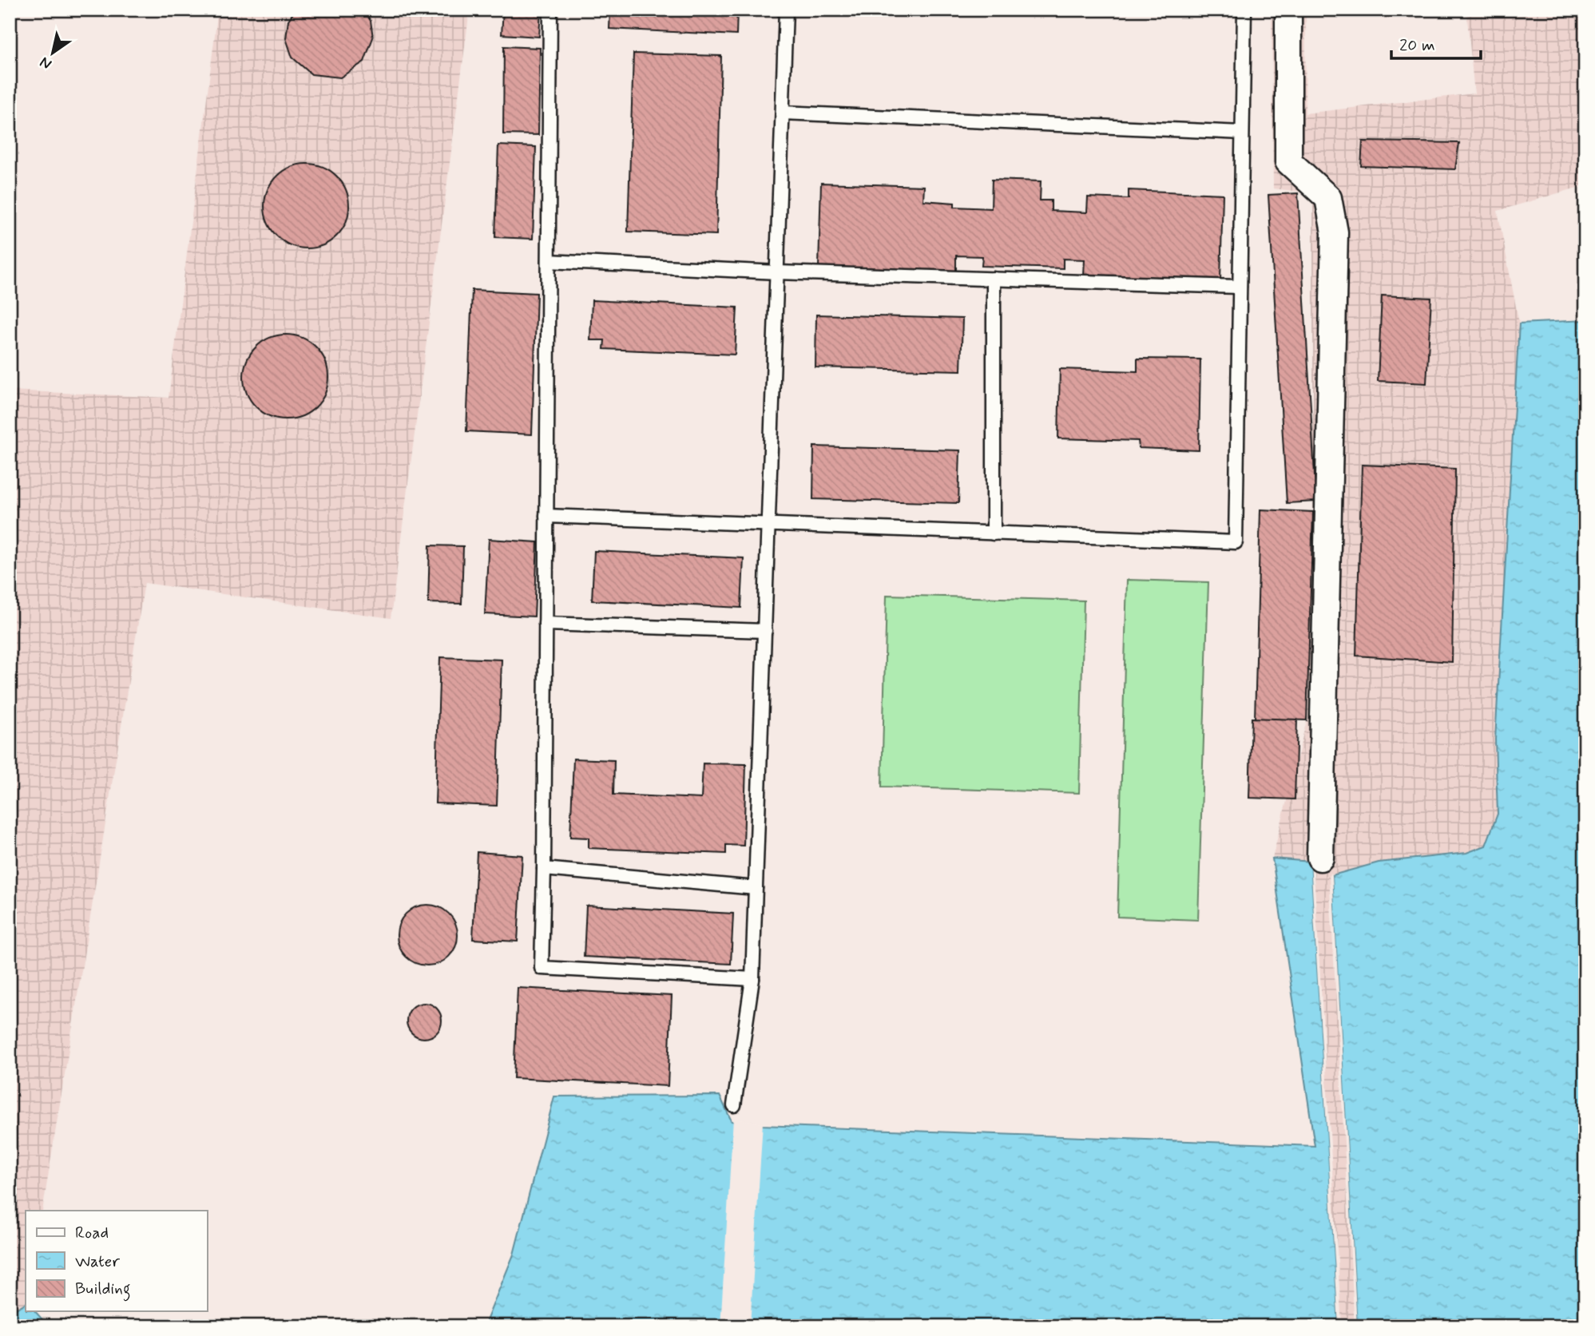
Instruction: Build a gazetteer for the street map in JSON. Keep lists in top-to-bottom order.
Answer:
{
  "legend": ["Road", "Water", "Building"],
  "scale_bar": "20 m",
  "north": "bottom left"
}
